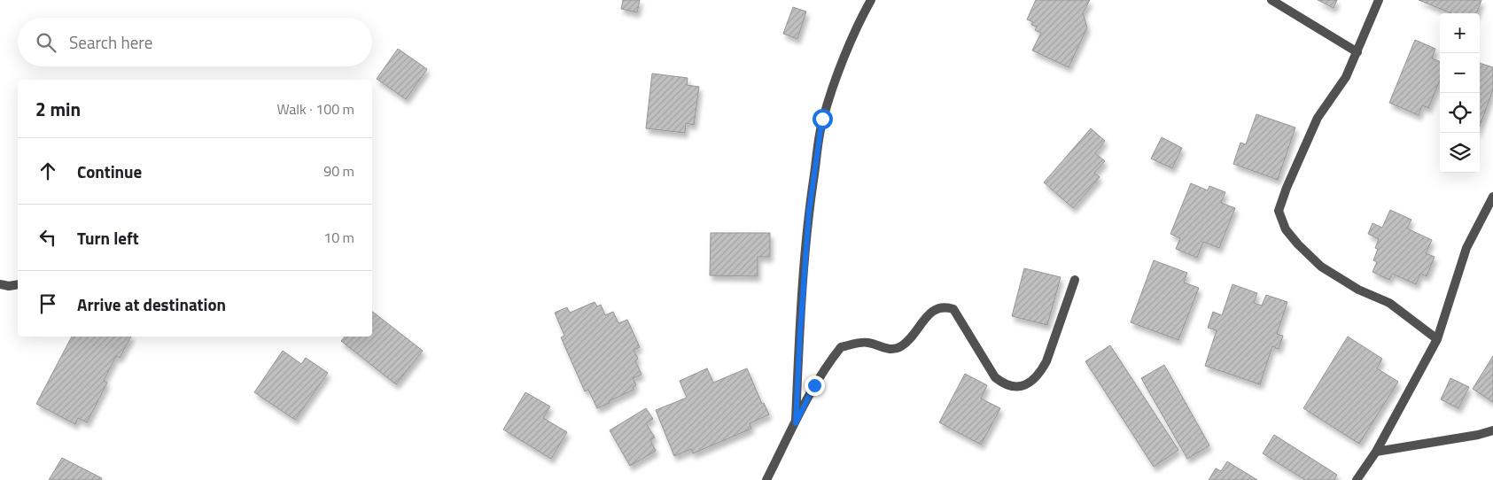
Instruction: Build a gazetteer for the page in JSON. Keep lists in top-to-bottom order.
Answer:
{
  "page": {
    "map_buttons": ["+", "−"],
    "search": "Search here",
    "heading": ["2 min", "Walk · 100 m"],
    "list": [
      ["Continue", "90 m"],
      ["Turn left", "10 m"],
      "Arrive at destination"
    ]
  }
}
